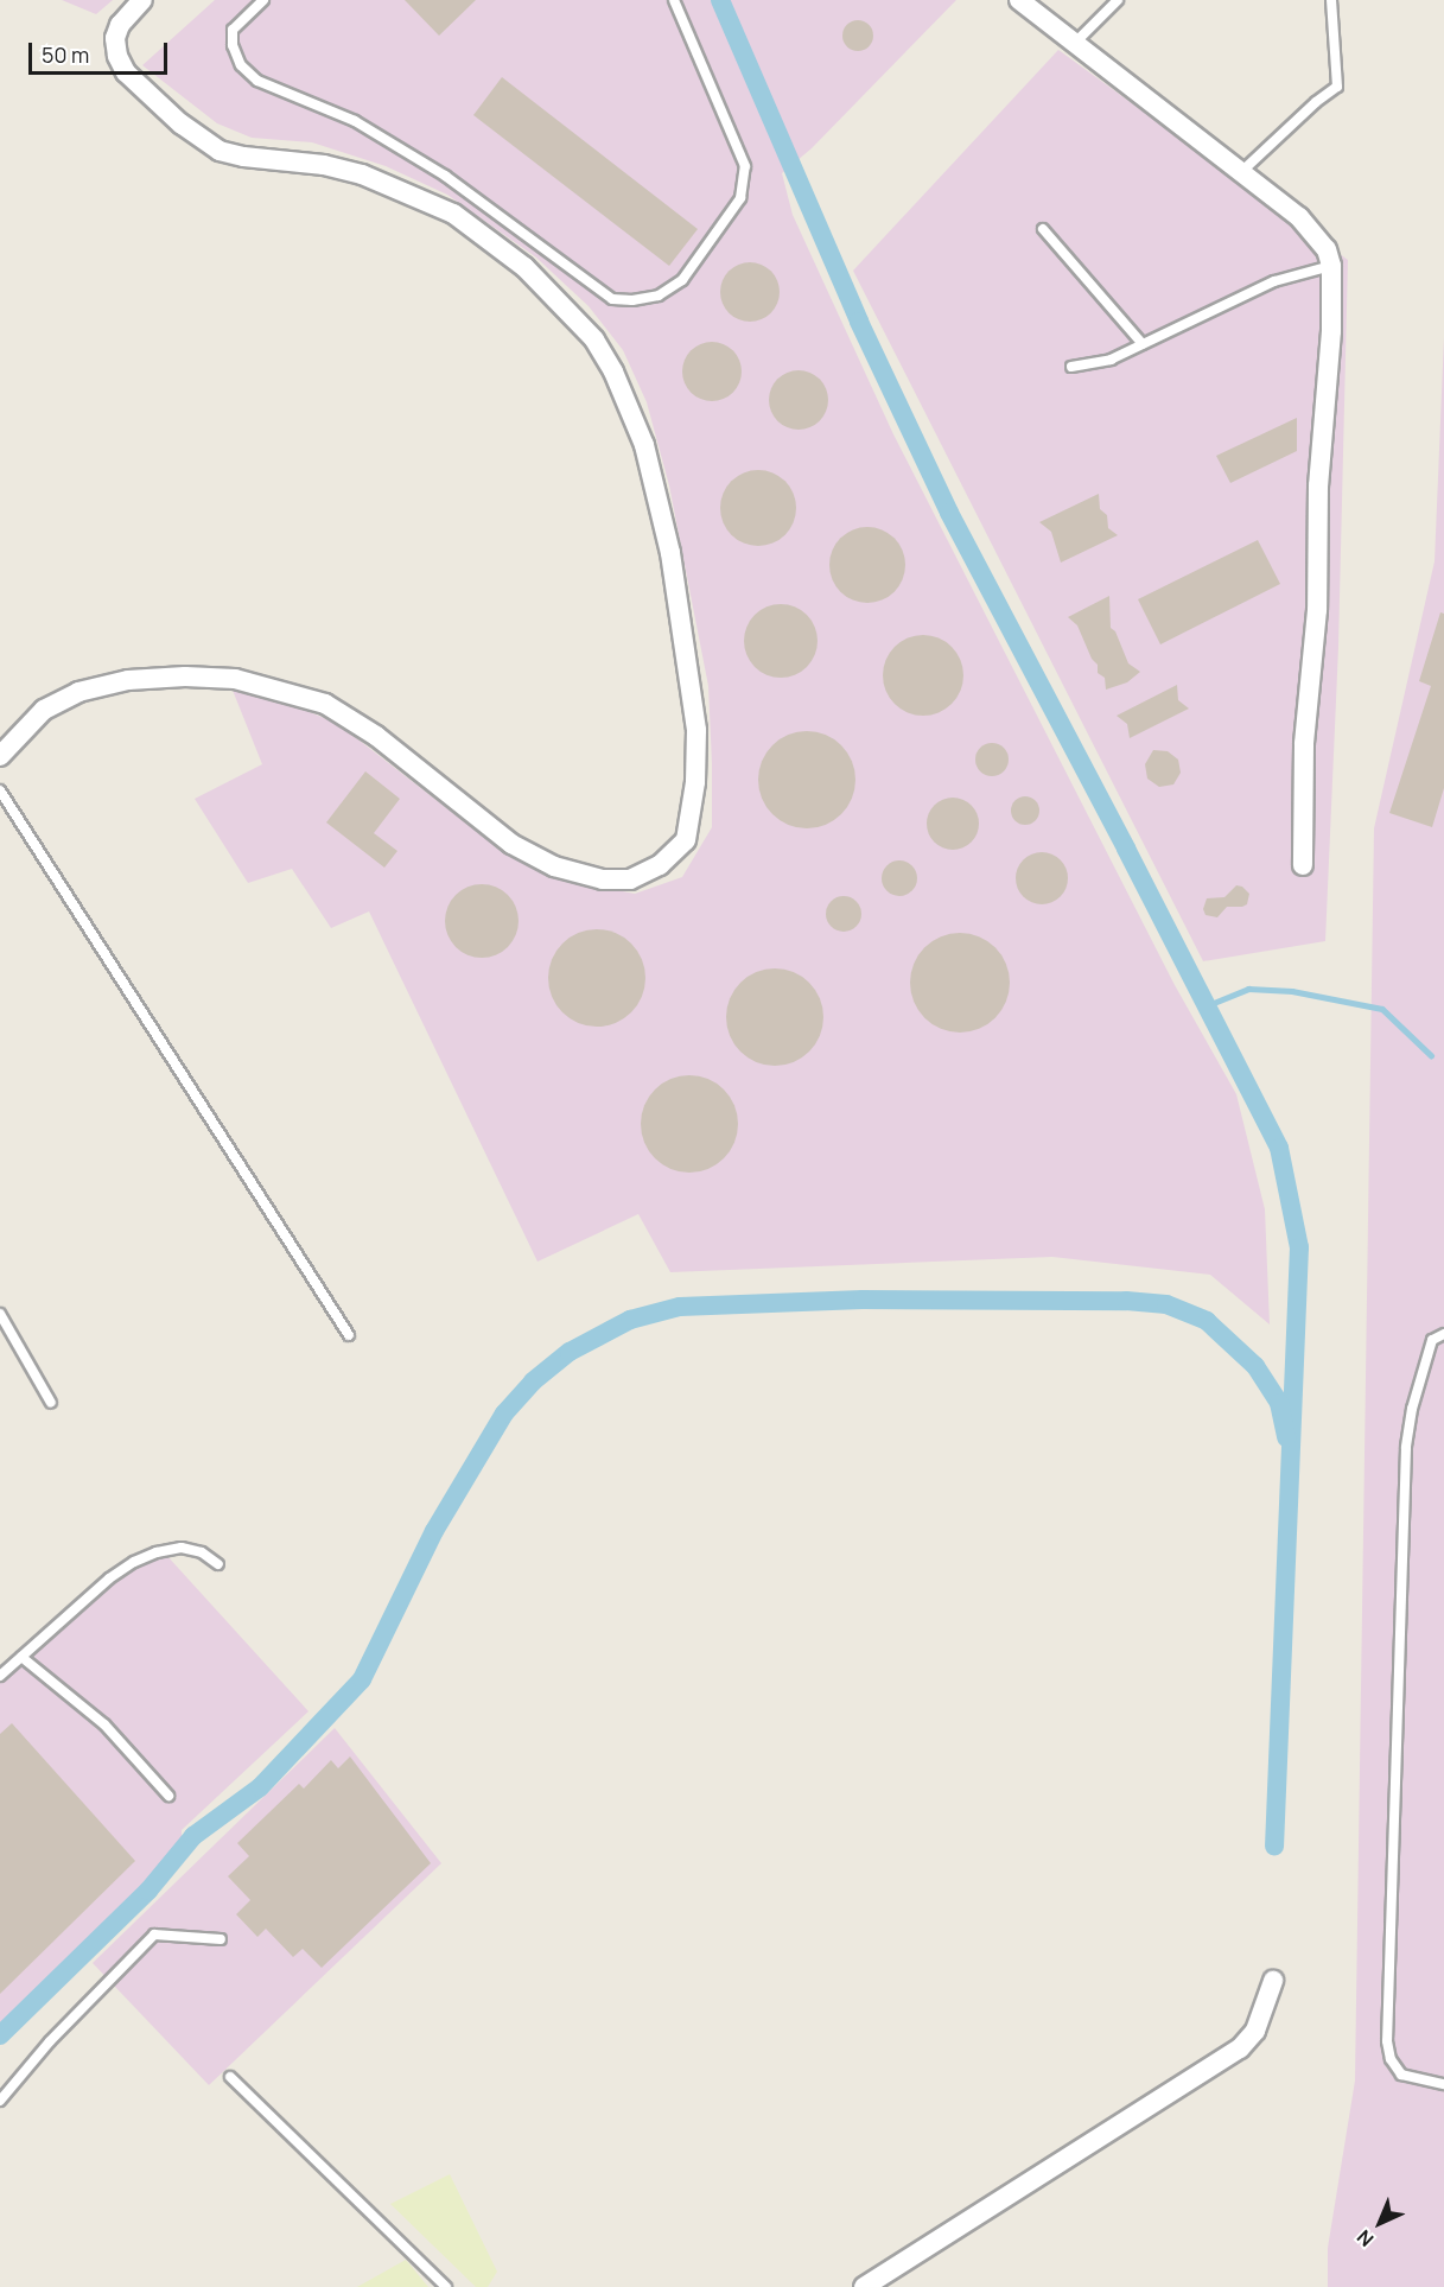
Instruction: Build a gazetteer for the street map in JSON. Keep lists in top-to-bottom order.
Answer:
{
  "scale_bar": "50 m",
  "north": "bottom left"
}
